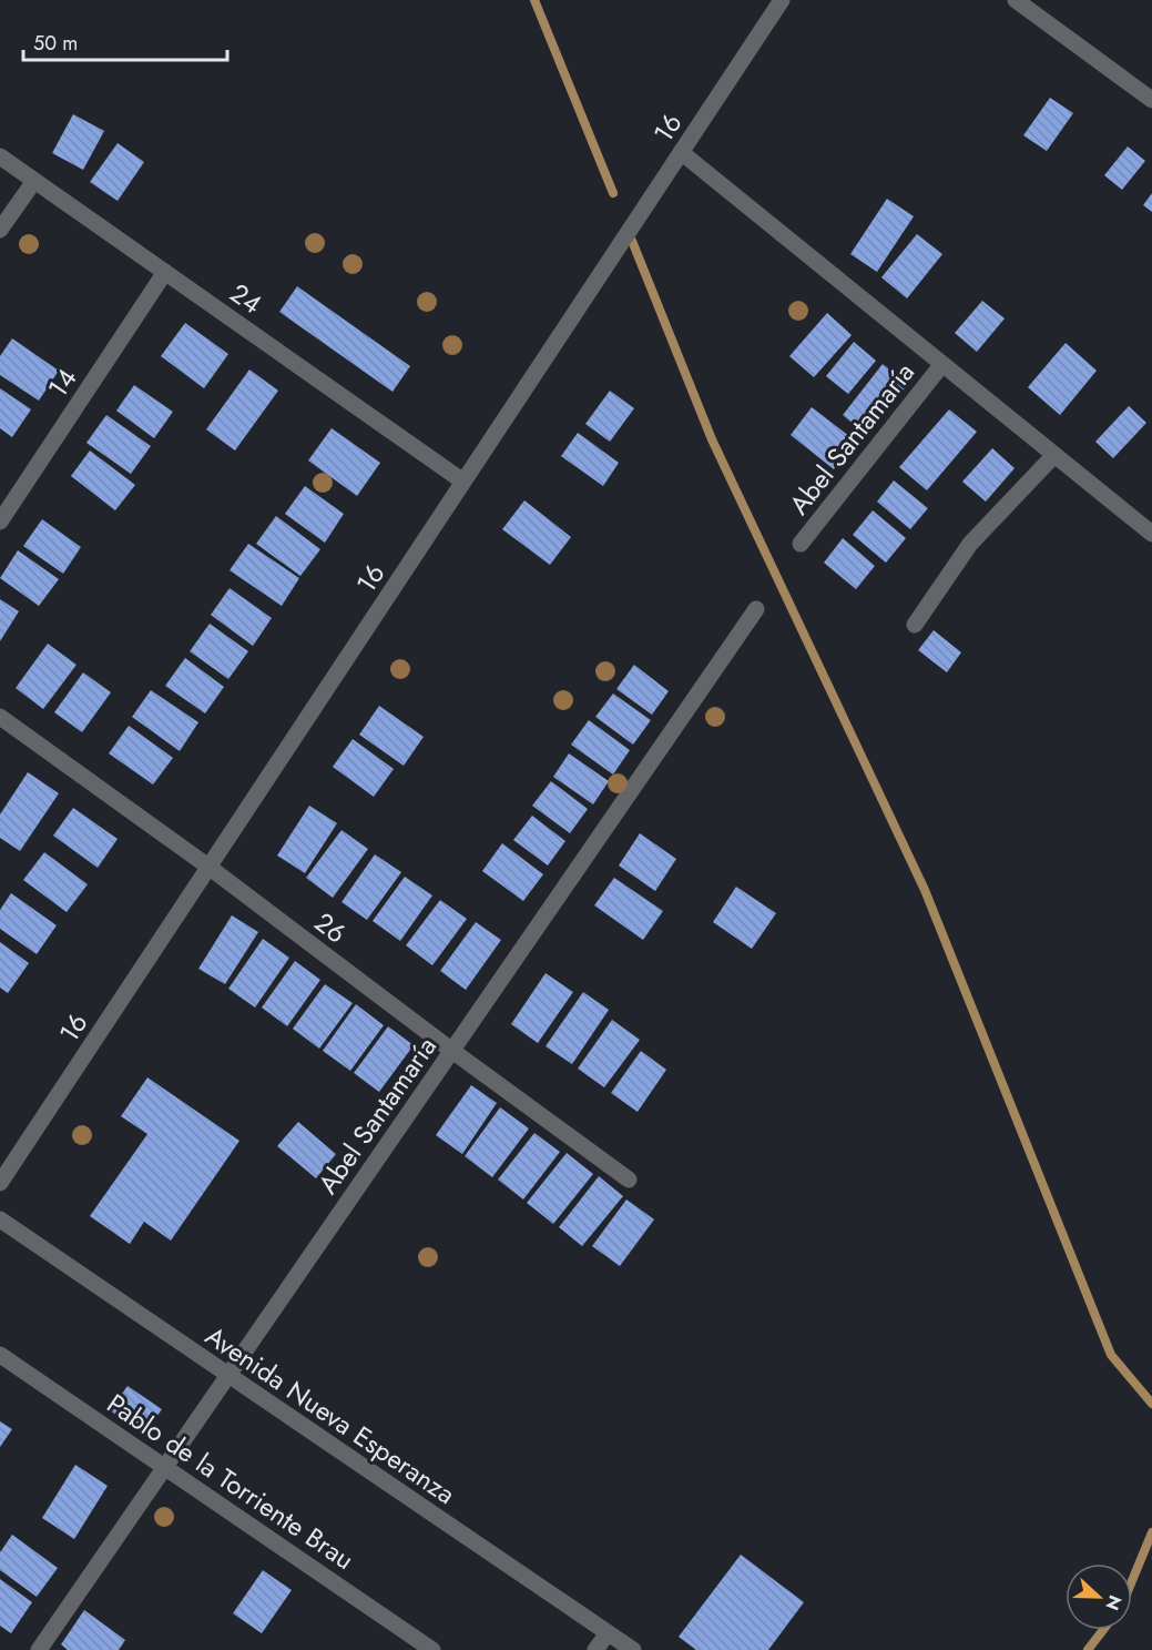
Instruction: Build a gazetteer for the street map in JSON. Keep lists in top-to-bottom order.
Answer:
{
  "streets": {
    "street": [
      "16",
      "24",
      "14",
      "Abel Santamaría",
      "26",
      "Avenida Nueva Esperanza",
      "Pablo de la Torriente Brau"
    ]
  },
  "crossings": [
    ["16", "24"],
    ["16", "26"],
    ["24", "14"],
    ["Abel Santamaría", "26"],
    ["Abel Santamaría", "Avenida Nueva Esperanza"],
    ["Abel Santamaría", "Pablo de la Torriente Brau"]
  ],
  "scale_bar": "50 m",
  "north": "right"
}
